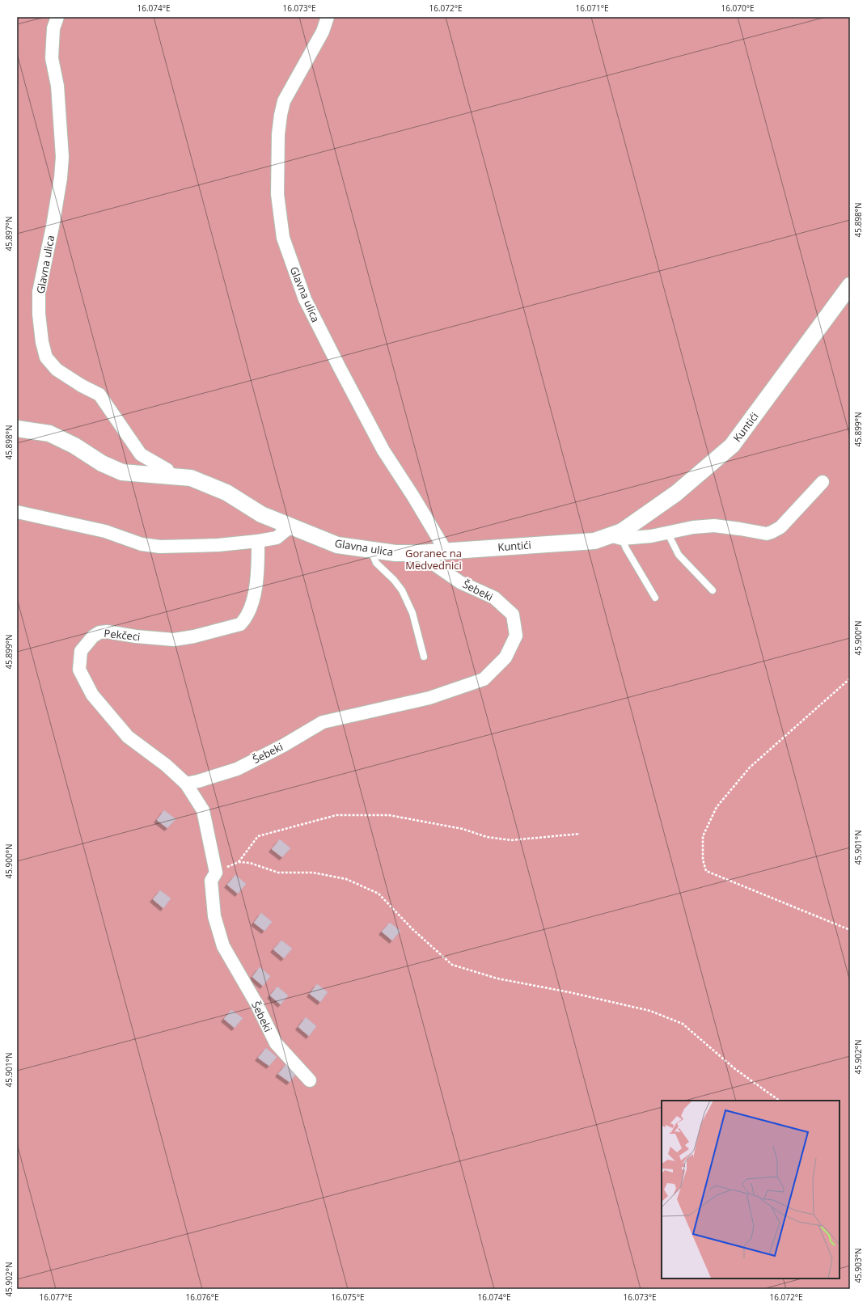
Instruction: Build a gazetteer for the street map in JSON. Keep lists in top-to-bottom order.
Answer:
{
  "streets": {
    "street": [
      "Glavna ulica",
      "Kuntići",
      "Šebeki",
      "Pekčeci"
    ]
  },
  "crossings": [
    ["Glavna ulica", "Kuntići"],
    ["Glavna ulica", "Šebeki"],
    ["Kuntići", "Šebeki"],
    ["Šebeki", "Pekčeci"]
  ],
  "parks": ["Goranec na Medvednici"],
  "coordinates": [
    "16.074°E",
    "16.073°E",
    "16.072°E",
    "16.071°E",
    "16.070°E",
    "45.898°N",
    "45.897°N",
    "45.899°N",
    "45.900°N",
    "45.901°N",
    "45.902°N",
    "45.903°N",
    "16.077°E",
    "16.076°E",
    "16.075°E"
  ]
}
